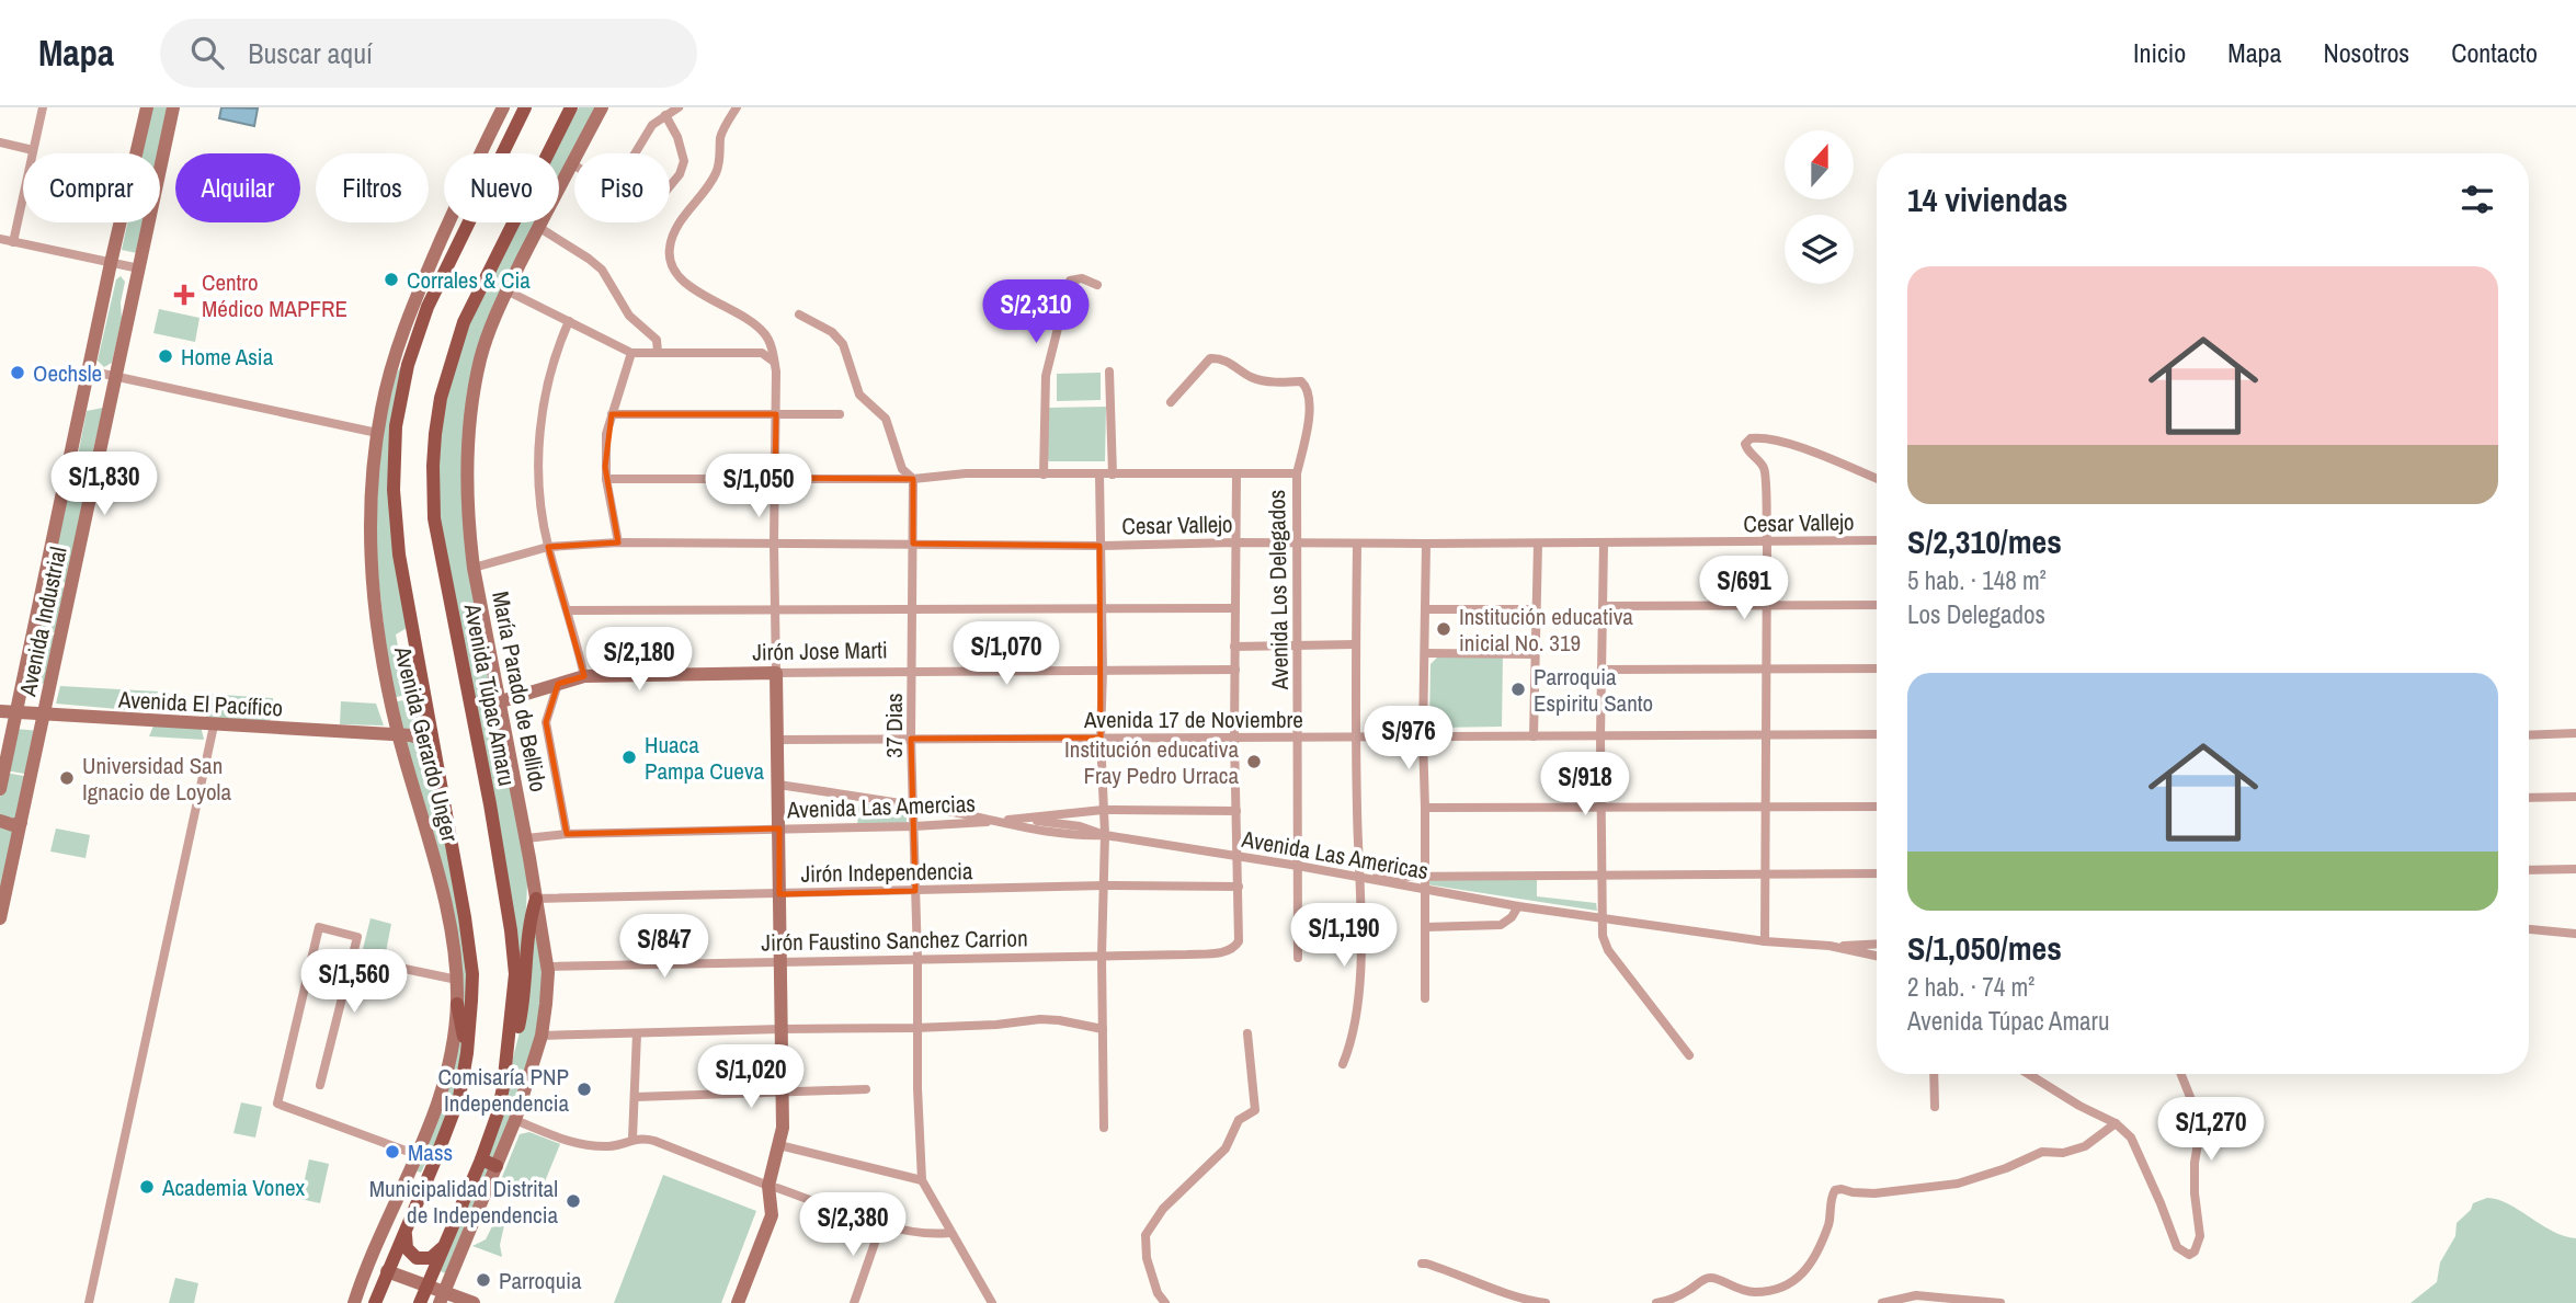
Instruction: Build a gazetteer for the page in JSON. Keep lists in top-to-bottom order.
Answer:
{
  "streets": {
    "main road": ["Avenida Túpac Amaru"],
    "street": [
      "Cesar Vallejo",
      "Avenida Los Delegados",
      "Avenida Industrial",
      "Jirón Jose Marti",
      "María Parado de Bellido",
      "Avenida El Pacífico",
      "Avenida 17 de Noviembre",
      "37 Dias",
      "Avenida Gerardo Unger",
      "Avenida Las Amercias",
      "Avenida Las Americas",
      "Jirón Independencia",
      "Jirón Faustino Sanchez Carrion"
    ]
  },
  "crossings": [
    ["Cesar Vallejo", "Avenida Los Delegados"],
    ["Cesar Vallejo", "María Parado de Bellido"],
    ["Cesar Vallejo", "37 Dias"],
    ["Avenida Los Delegados", "Avenida 17 de Noviembre"],
    ["Avenida Los Delegados", "Avenida Las Americas"],
    ["Avenida Industrial", "Avenida El Pacífico"],
    ["Jirón Jose Marti", "María Parado de Bellido"],
    ["Jirón Jose Marti", "37 Dias"],
    ["María Parado de Bellido", "Avenida Las Amercias"],
    ["María Parado de Bellido", "Jirón Independencia"],
    ["María Parado de Bellido", "Jirón Faustino Sanchez Carrion"],
    ["Avenida El Pacífico", "Avenida Gerardo Unger"],
    ["Avenida 17 de Noviembre", "37 Dias"],
    ["37 Dias", "Avenida Las Amercias"],
    ["37 Dias", "Avenida Las Americas"],
    ["37 Dias", "Jirón Independencia"],
    ["37 Dias", "Jirón Faustino Sanchez Carrion"],
    ["Avenida Las Amercias", "Avenida Las Americas"],
    ["Jirón Independencia", "Jirón Faustino Sanchez Carrion"]
  ],
  "places": {
    "other": [
      "Corrales & Cia",
      "Home Asia",
      "Oechsle",
      "Institución educativa inicial No. 319",
      "Parroquia Espiritu Santo",
      "Huaca Pampa Cueva",
      "Institución educativa Fray Pedro Urraca",
      "Universidad San Ignacio de Loyola",
      "Comisaría PNP Independencia",
      "Mass",
      "Academia Vonex",
      "Municipalidad Distrital de Independencia",
      "Parroquia"
    ],
    "health": ["Centro Médico MAPFRE"]
  },
  "north": "top",
  "page": {
    "header": "Mapa",
    "search": "Buscar aquí",
    "nav": [
      "Inicio",
      "Mapa",
      "Nosotros",
      "Contacto"
    ],
    "chip": [
      "Comprar",
      "Alquilar",
      "Filtros",
      "Nuevo",
      "Piso"
    ],
    "heading": "14 viviendas",
    "list": [
      {
        "name": "S/2,310/mes",
        "note": "5 hab. · 148 m² · Los Delegados"
      },
      {
        "name": "S/1,050/mes",
        "note": "2 hab. · 74 m² · Avenida Túpac Amaru"
      }
    ],
    "price": [
      "S/2,310",
      "S/1,830",
      "S/1,050",
      "S/691",
      "S/1,070",
      "S/2,180",
      "S/976",
      "S/918",
      "S/1,190",
      "S/847",
      "S/1,560",
      "S/1,020",
      "S/1,270",
      "S/2,380"
    ]
  }
}
